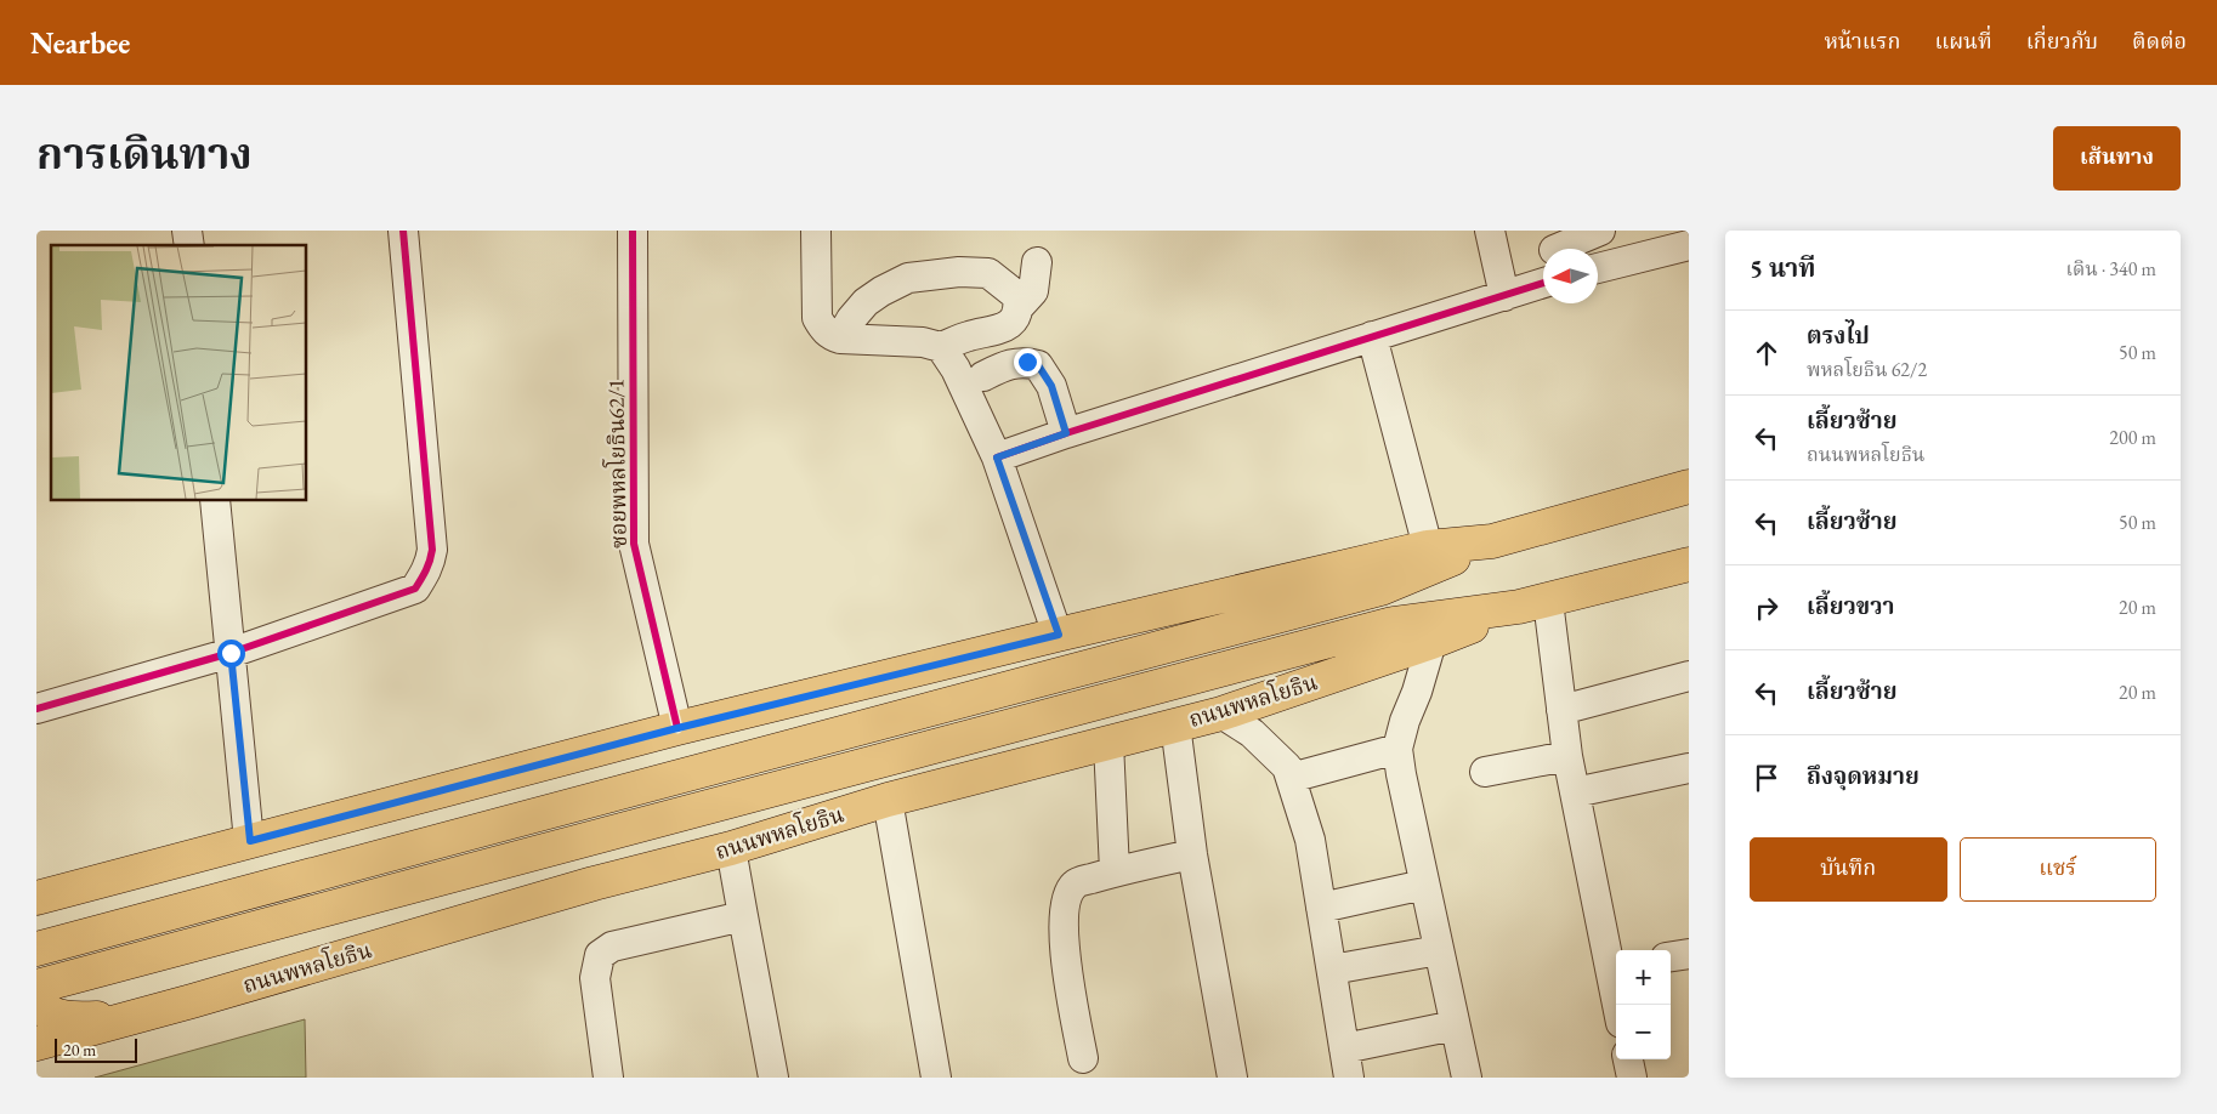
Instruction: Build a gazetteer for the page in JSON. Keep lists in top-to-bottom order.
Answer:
{
  "streets": {
    "main road": ["ถนนพหลโยธิน"],
    "street": ["ซอยพหลโยธิน62/1"]
  },
  "scale_bar": "20 m",
  "north": "left",
  "page": {
    "header": "Nearbee",
    "nav": [
      "หน้าแรก",
      "แผนที่",
      "เกี่ยวกับ",
      "ติดต่อ"
    ],
    "title": "การเดินทาง",
    "buttons": [
      "เส้นทาง",
      ["บันทึก", "แชร์"]
    ],
    "heading": ["5 นาที", "เดิน · 340 m"],
    "list": [
      ["ตรงไป", "พหลโยธิน 62/2", "50 m"],
      ["เลี้ยวซ้าย", "ถนนพหลโยธิน", "200 m"],
      ["เลี้ยวซ้าย", "50 m"],
      ["เลี้ยวขวา", "20 m"],
      ["เลี้ยวซ้าย", "20 m"],
      "ถึงจุดหมาย"
    ],
    "map_buttons": ["+", "−"],
    "scale": "20 m"
  }
}
